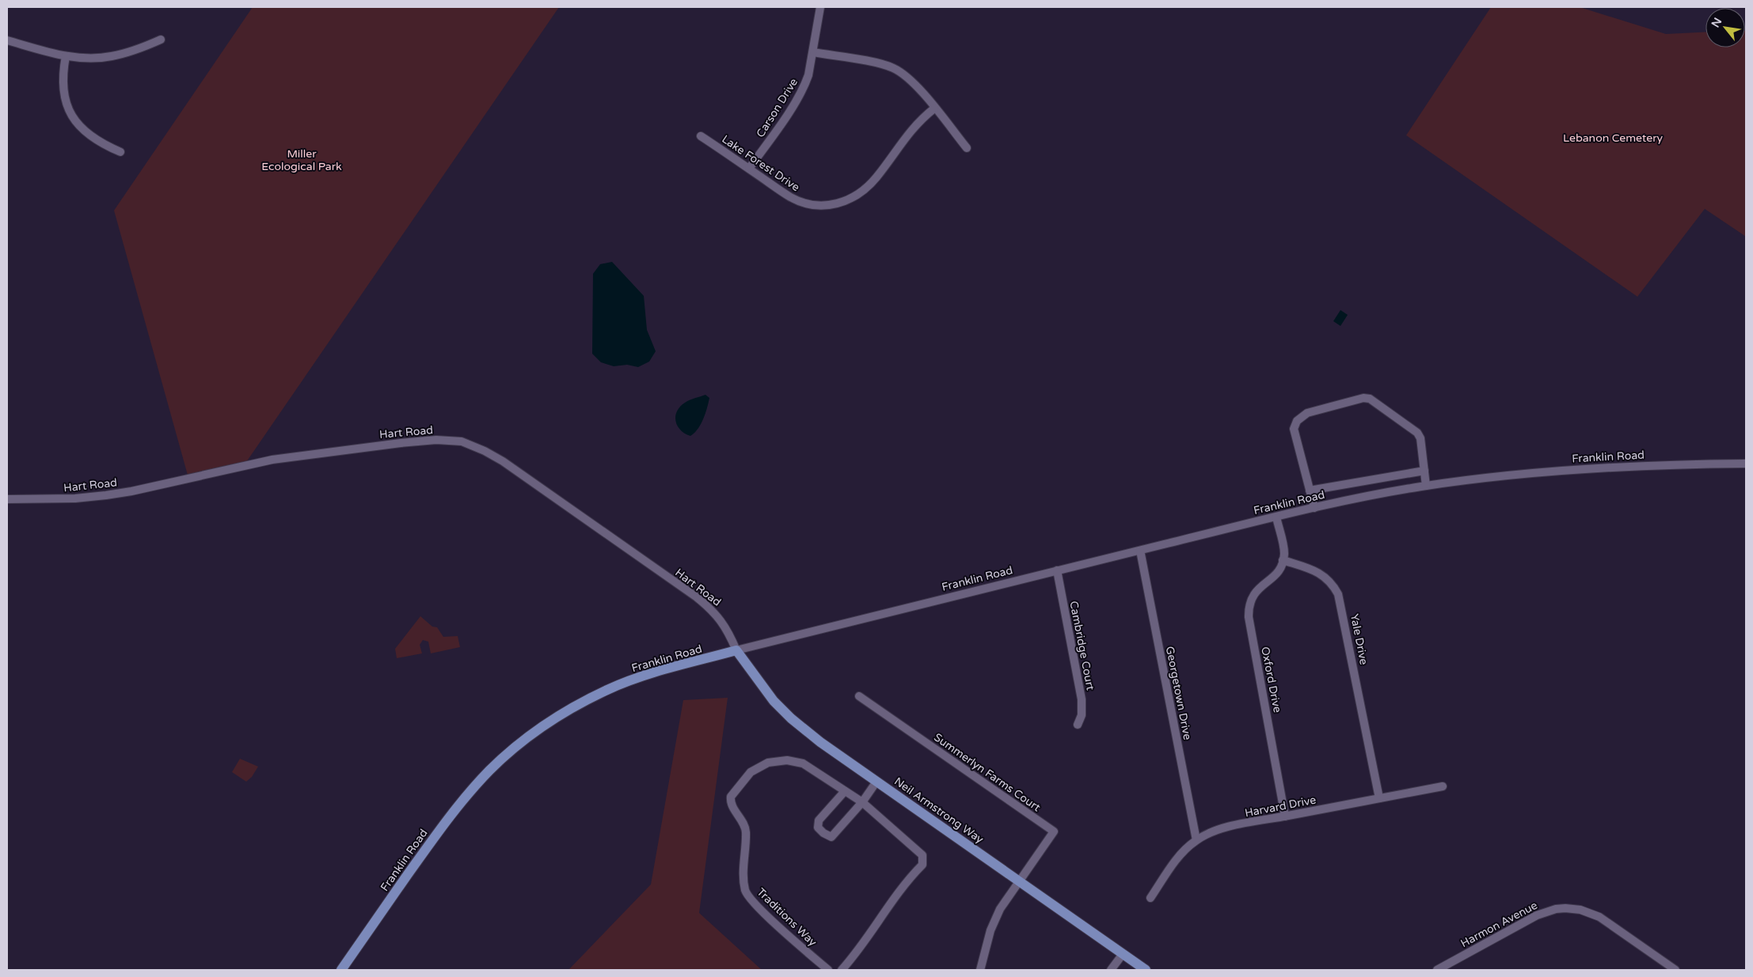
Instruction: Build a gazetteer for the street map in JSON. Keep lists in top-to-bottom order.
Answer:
{
  "streets": {
    "main road": ["Franklin Road", "Neil Armstrong Way"],
    "street": [
      "Carson Drive",
      "Lake Forest Drive",
      "Hart Road",
      "Yale Drive",
      "Cambridge Court",
      "Oxford Drive",
      "Georgetown Drive",
      "Summerlyn Farms Court",
      "Harvard Drive",
      "Traditions Way",
      "Harmon Avenue"
    ]
  },
  "crossings": [
    ["Carson Drive", "Lake Forest Drive"],
    ["Hart Road", "Franklin Road"],
    ["Hart Road", "Neil Armstrong Way"],
    ["Franklin Road", "Cambridge Court"],
    ["Franklin Road", "Georgetown Drive"],
    ["Franklin Road", "Neil Armstrong Way"],
    ["Yale Drive", "Oxford Drive"],
    ["Yale Drive", "Harvard Drive"],
    ["Oxford Drive", "Harvard Drive"],
    ["Georgetown Drive", "Harvard Drive"],
    ["Summerlyn Farms Court", "Neil Armstrong Way"]
  ],
  "parks": ["Lebanon Cemetery", "Miller Ecological Park"],
  "north": "top left"
}
